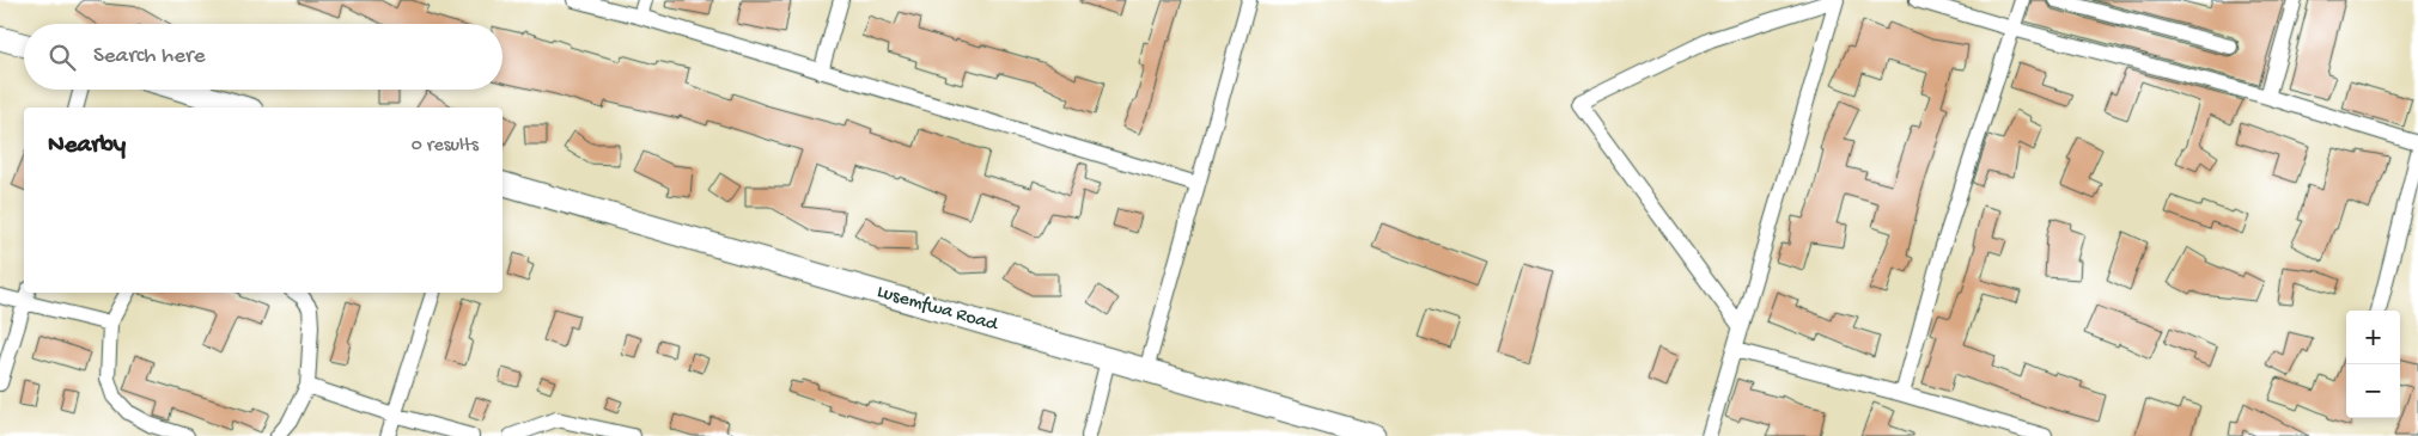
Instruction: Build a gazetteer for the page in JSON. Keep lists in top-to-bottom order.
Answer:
{
  "streets": {
    "street": ["Lusemfwa Road"]
  },
  "page": {
    "search": "Search here",
    "heading": ["Nearby", "0 results"],
    "map_buttons": ["+", "−"]
  }
}
